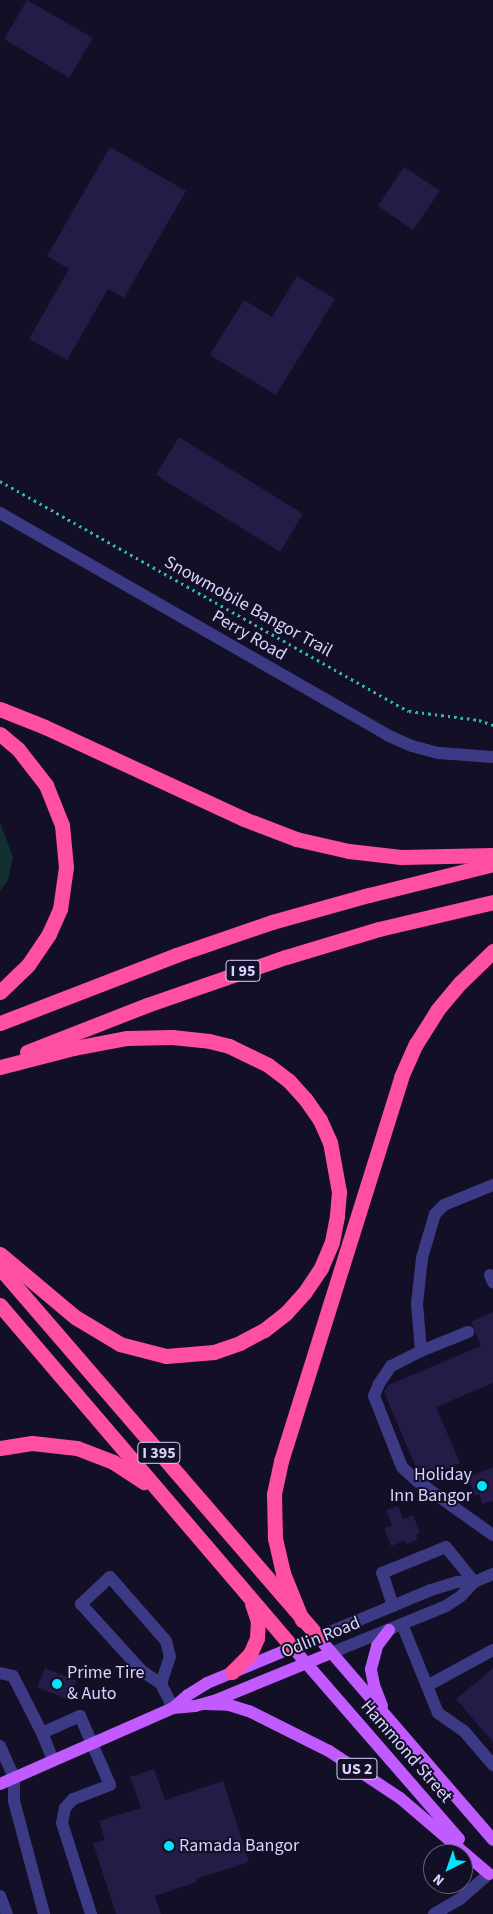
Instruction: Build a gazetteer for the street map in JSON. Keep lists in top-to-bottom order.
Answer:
{
  "streets": {
    "highway": ["I 95", "I 395"],
    "main road": ["Odlin Road", "Hammond Street", "US 2"],
    "street": ["Perry Road"],
    "path": ["Snowmobile Bangor Trail"]
  },
  "crossings": [
    ["I 395", "Odlin Road"],
    ["I 395", "Hammond Street"],
    ["Odlin Road", "Hammond Street"],
    ["Odlin Road", "US 2"],
    ["Hammond Street", "US 2"]
  ],
  "places": ["Holiday Inn Bangor", "Prime Tire & Auto", "Ramada Bangor"],
  "north": "bottom left"
}
